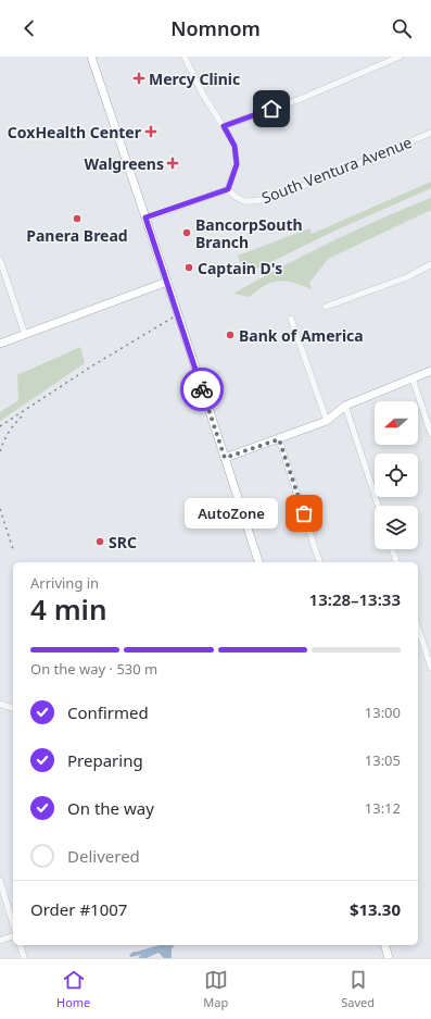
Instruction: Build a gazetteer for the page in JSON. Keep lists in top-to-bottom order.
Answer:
{
  "streets": {
    "street": ["South Ventura Avenue"]
  },
  "places": {
    "health": ["Mercy Clinic", "CoxHealth Center", "Walgreens"],
    "other": [
      "Panera Bread",
      "BancorpSouth Branch",
      "Captain D's",
      "Bank of America",
      "AutoZone",
      "SRC"
    ]
  },
  "north": "left",
  "page": {
    "header": "Nomnom",
    "bubble": "AutoZone",
    "heading": ["4 min", "Arriving in", "13:28–13:33"],
    "panel": ["Order #1007", "$13.30"],
    "bar": "On the way · 530 m",
    "list": [
      ["Confirmed", "13:00"],
      ["Preparing", "13:05"],
      ["On the way", "13:12"],
      "Delivered"
    ],
    "tabs": ["Home", "Map", "Saved"]
  }
}
